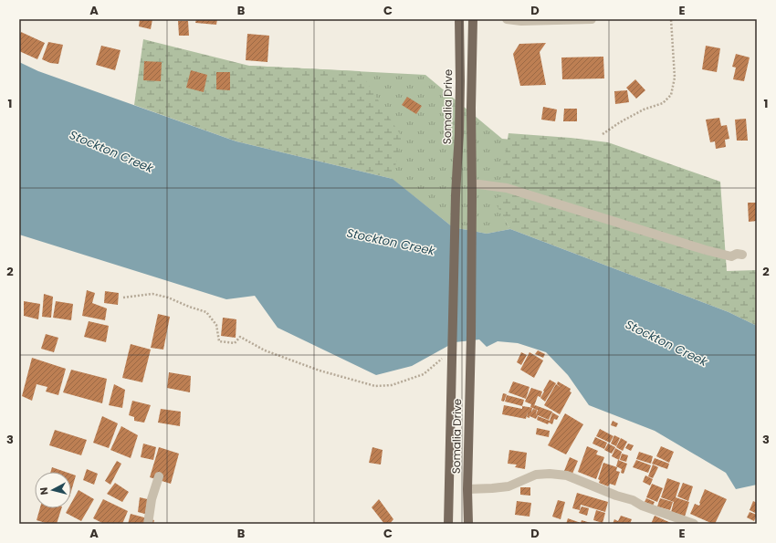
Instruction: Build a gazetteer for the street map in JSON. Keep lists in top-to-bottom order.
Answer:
{
  "streets": {
    "main road": ["Somalia Drive"]
  },
  "water": ["Stockton Creek"],
  "north": "left",
  "grid": {
    "columns": [
      "A",
      "B",
      "C",
      "D",
      "E"
    ],
    "rows": ["1", "2", "3"]
  }
}
